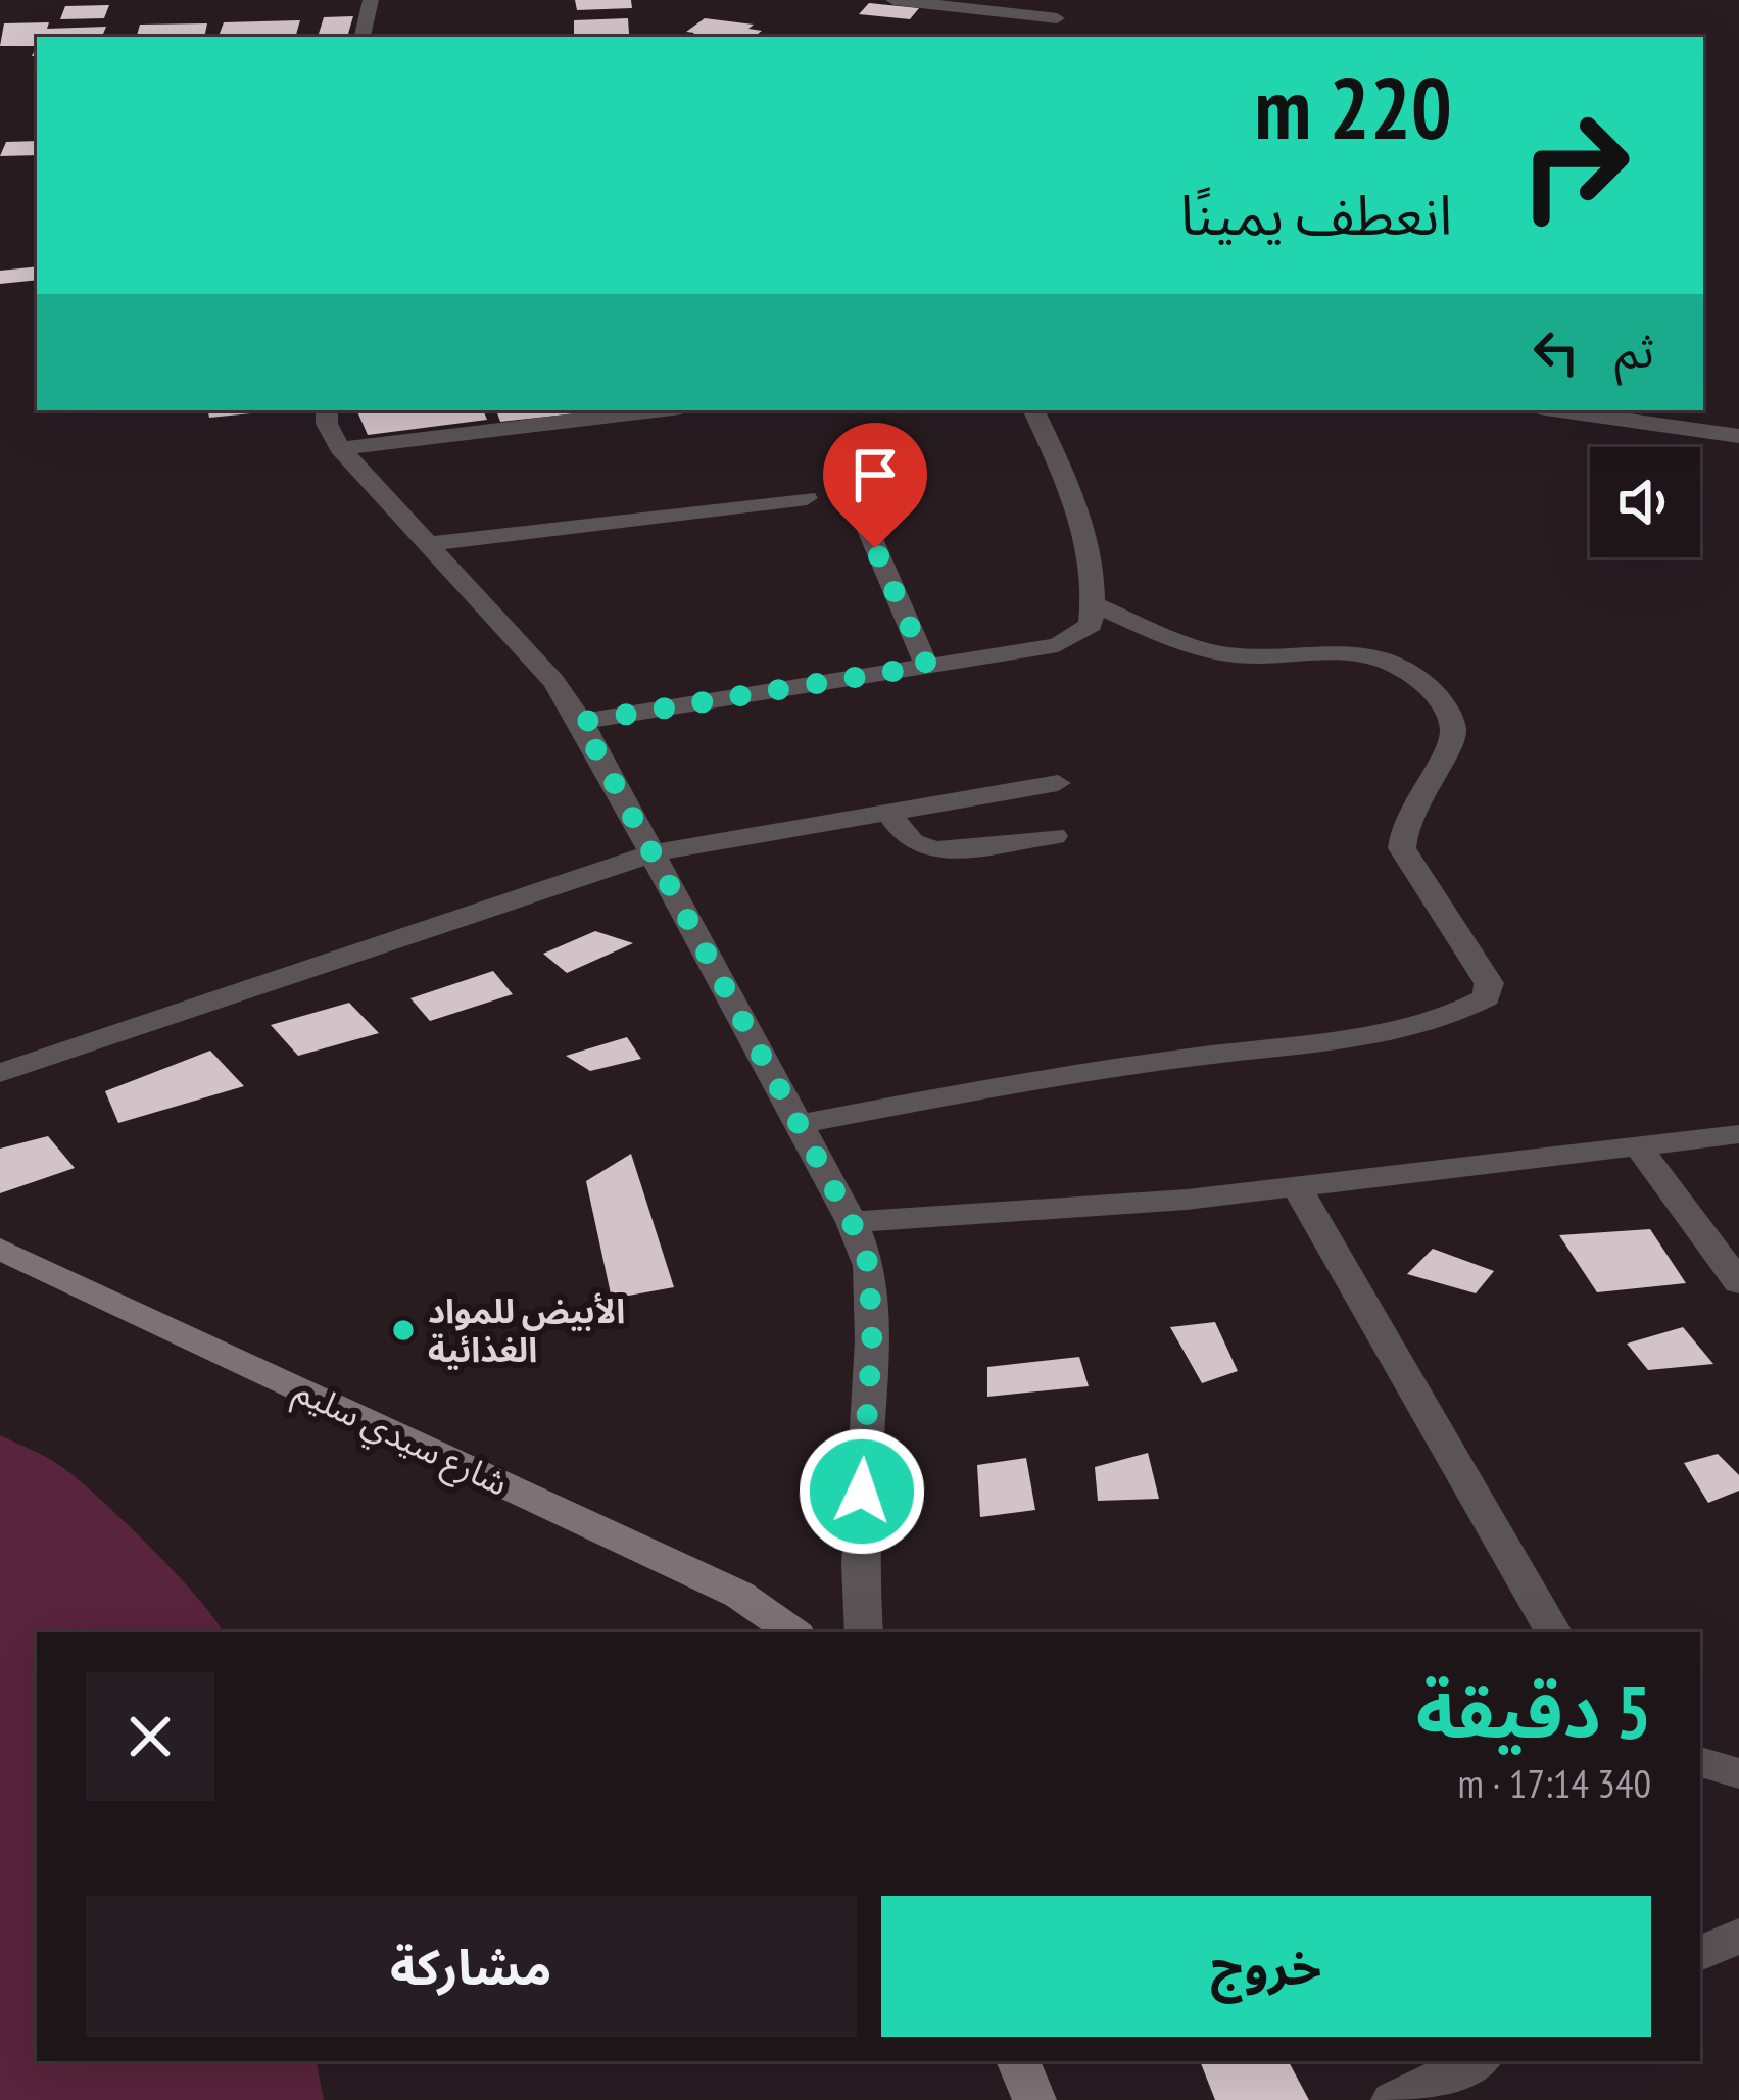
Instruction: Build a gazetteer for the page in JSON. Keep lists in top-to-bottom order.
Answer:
{
  "streets": {
    "main road": ["شارع سيدي سليم"]
  },
  "places": ["الأبيض للمواد الغذائية"],
  "page": {
    "turn": ["220 m", "انعطف يمينًا"],
    "then": "ثم",
    "heading": ["5 دقيقة", "340 m · 17:14"],
    "buttons": ["خروج", "مشاركة"]
  }
}
